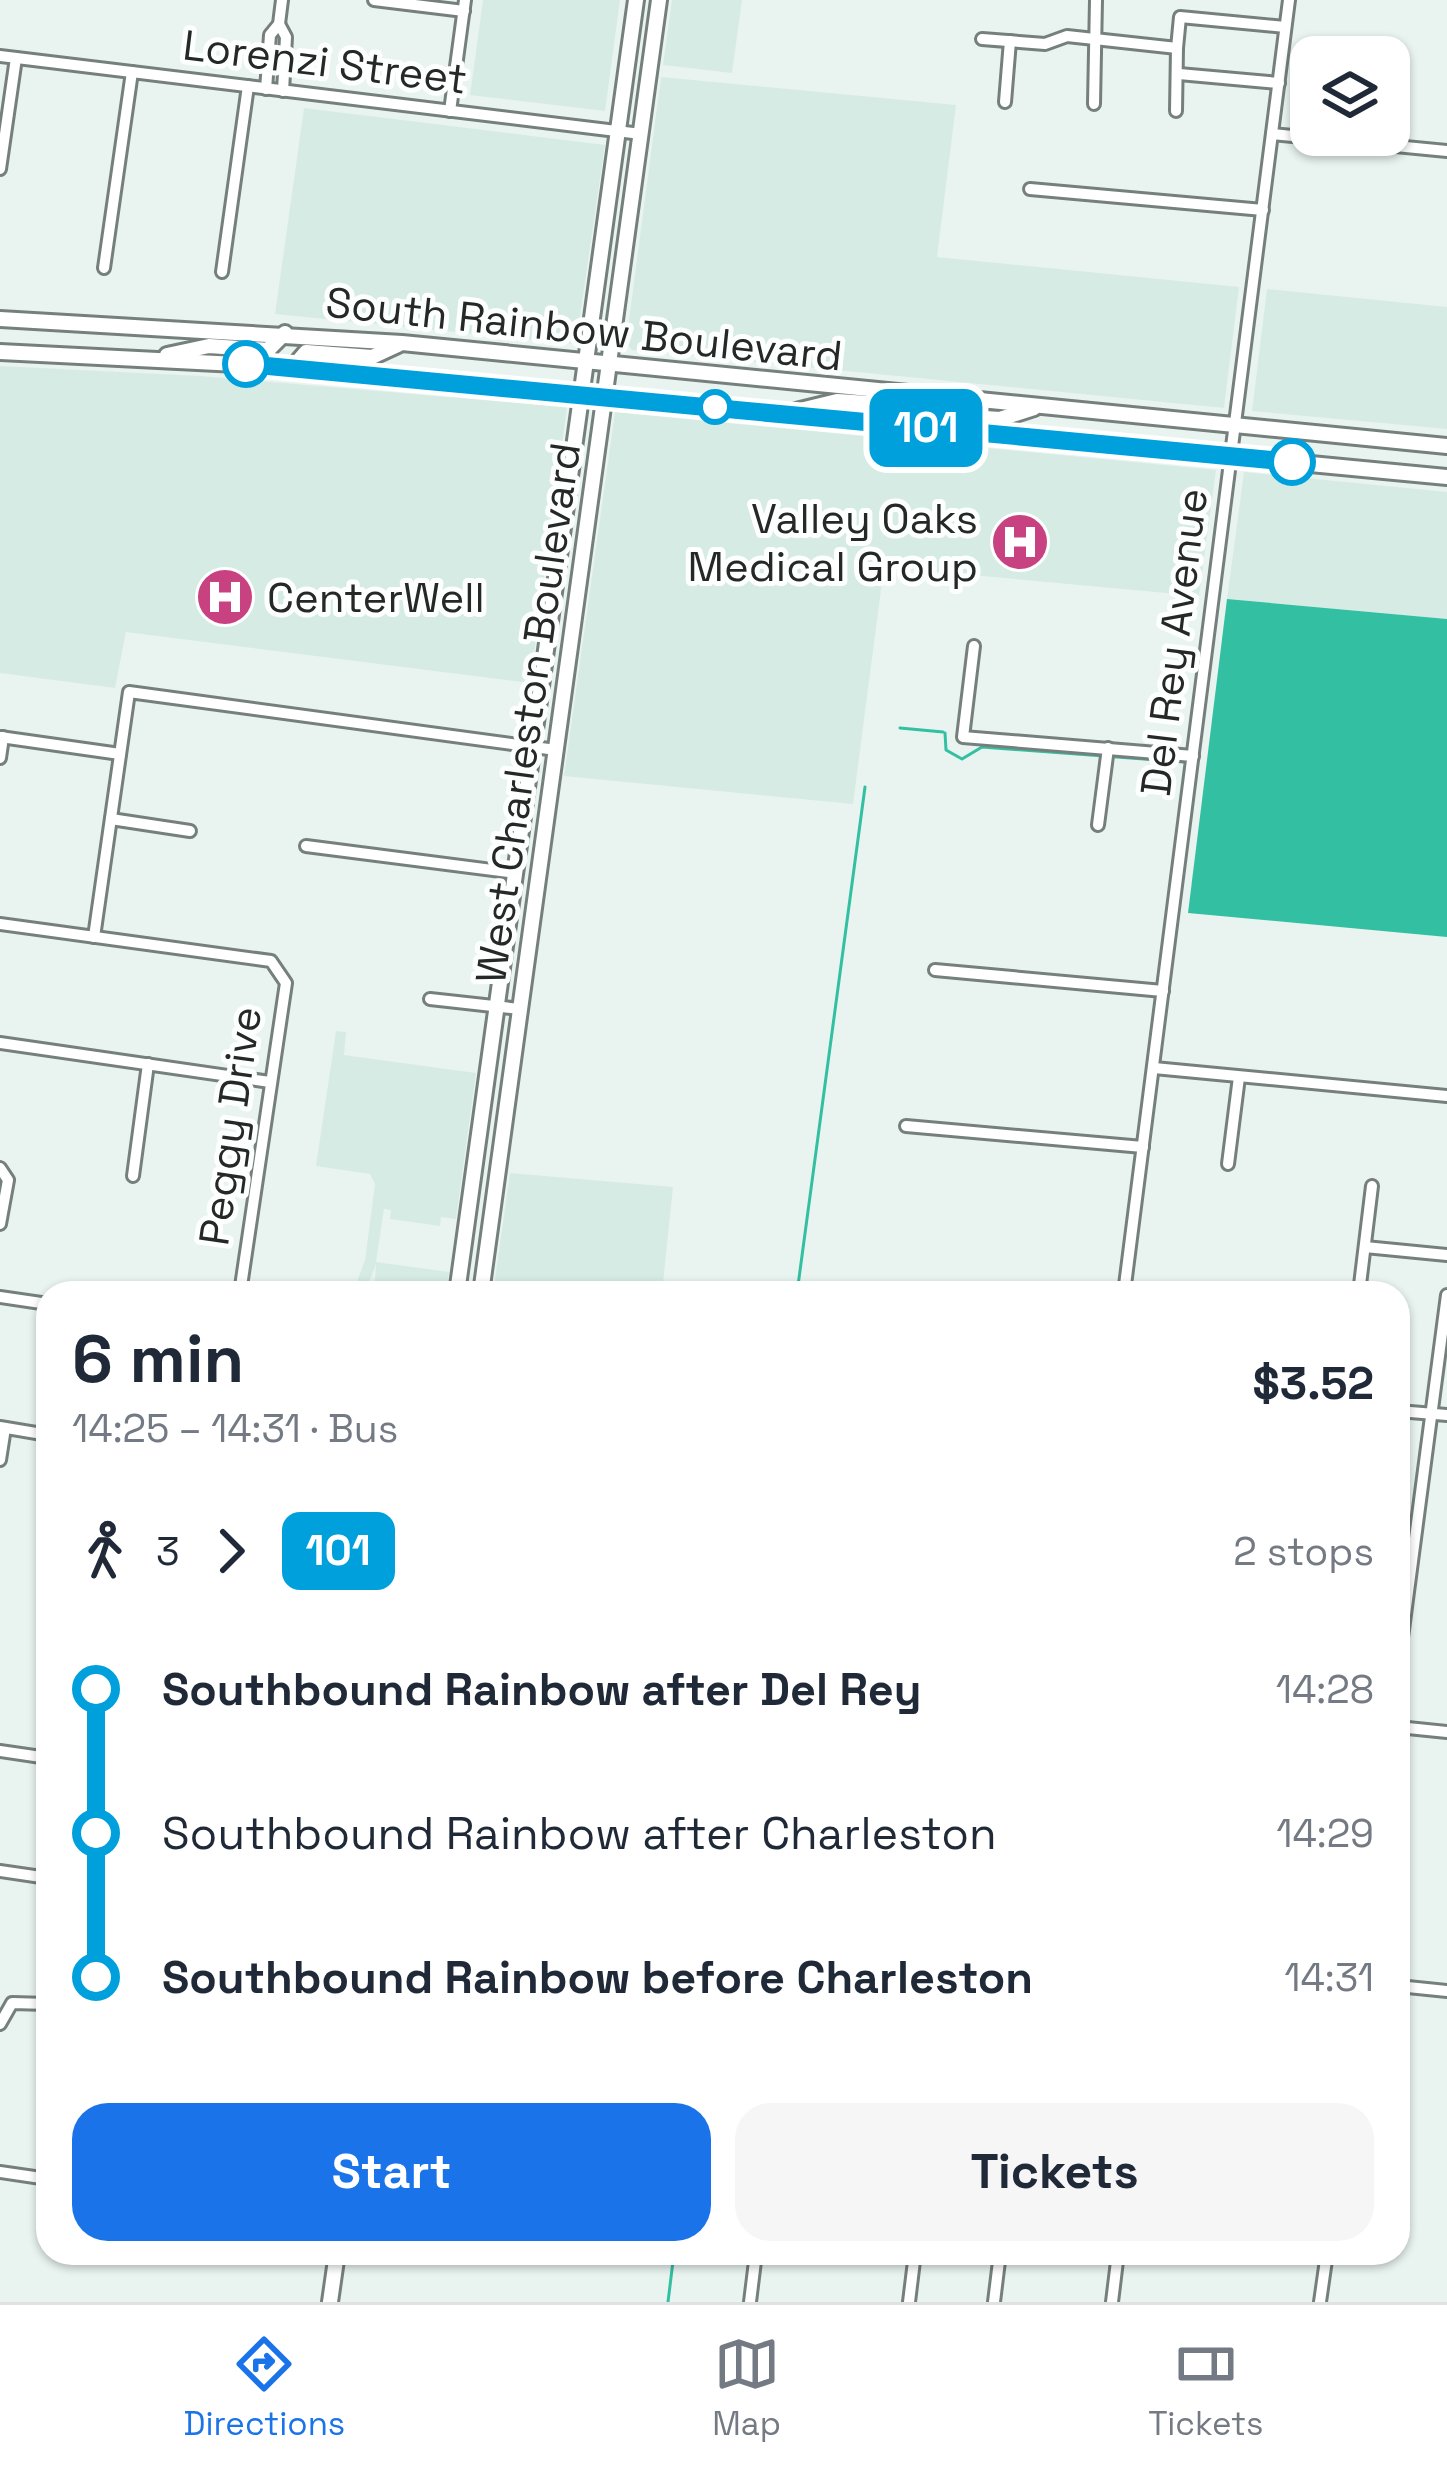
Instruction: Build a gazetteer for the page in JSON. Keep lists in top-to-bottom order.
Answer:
{
  "streets": {
    "main road": ["South Rainbow Boulevard", "West Charleston Boulevard"],
    "street": ["Lorenzi Street", "Del Rey Avenue", "Peggy Drive"]
  },
  "crossings": [
    ["Lorenzi Street", "West Charleston Boulevard"],
    ["South Rainbow Boulevard", "Del Rey Avenue"],
    ["South Rainbow Boulevard", "West Charleston Boulevard"]
  ],
  "places": {
    "hospital": ["Valley Oaks Medical Group", "CenterWell"]
  },
  "lines": ["bus line 101"],
  "page": {
    "on_map": "101",
    "heading": ["6 min", "14:25 – 14:31 · Bus", "$3.52"],
    "legs": ["3", "101", "2 stops"],
    "list": [
      {
        "name": "Southbound Rainbow after Del Rey",
        "value": "14:28"
      },
      {
        "name": "Southbound Rainbow after Charleston",
        "value": "14:29"
      },
      {
        "name": "Southbound Rainbow before Charleston",
        "value": "14:31"
      }
    ],
    "buttons": ["Start", "Tickets"],
    "tabs": ["Directions", "Map", "Tickets"]
  }
}
